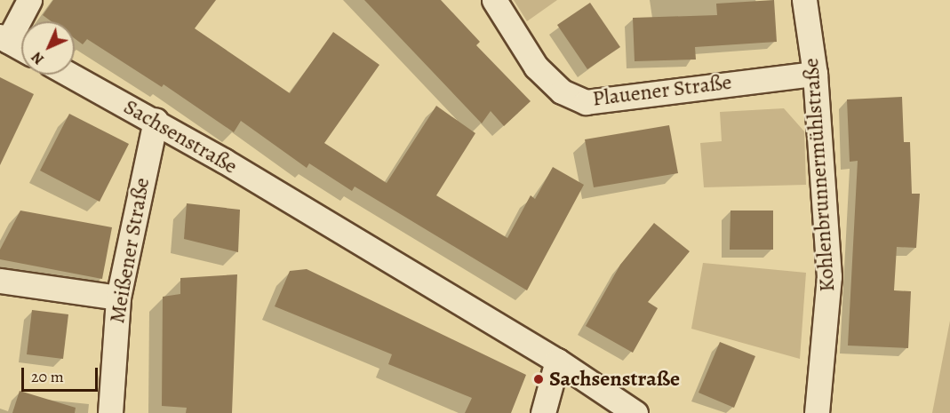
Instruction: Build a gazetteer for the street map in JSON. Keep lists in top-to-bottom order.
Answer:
{
  "streets": {
    "street": [
      "Plauener Straße",
      "Sachsenstraße",
      "Kohlenbrunnermühlstraße",
      "Meißener Straße"
    ]
  },
  "crossings": [
    ["Plauener Straße", "Kohlenbrunnermühlstraße"],
    ["Sachsenstraße", "Meißener Straße"]
  ],
  "places": ["Sachsenstraße"],
  "scale_bar": "20 m",
  "north": "bottom left"
}
